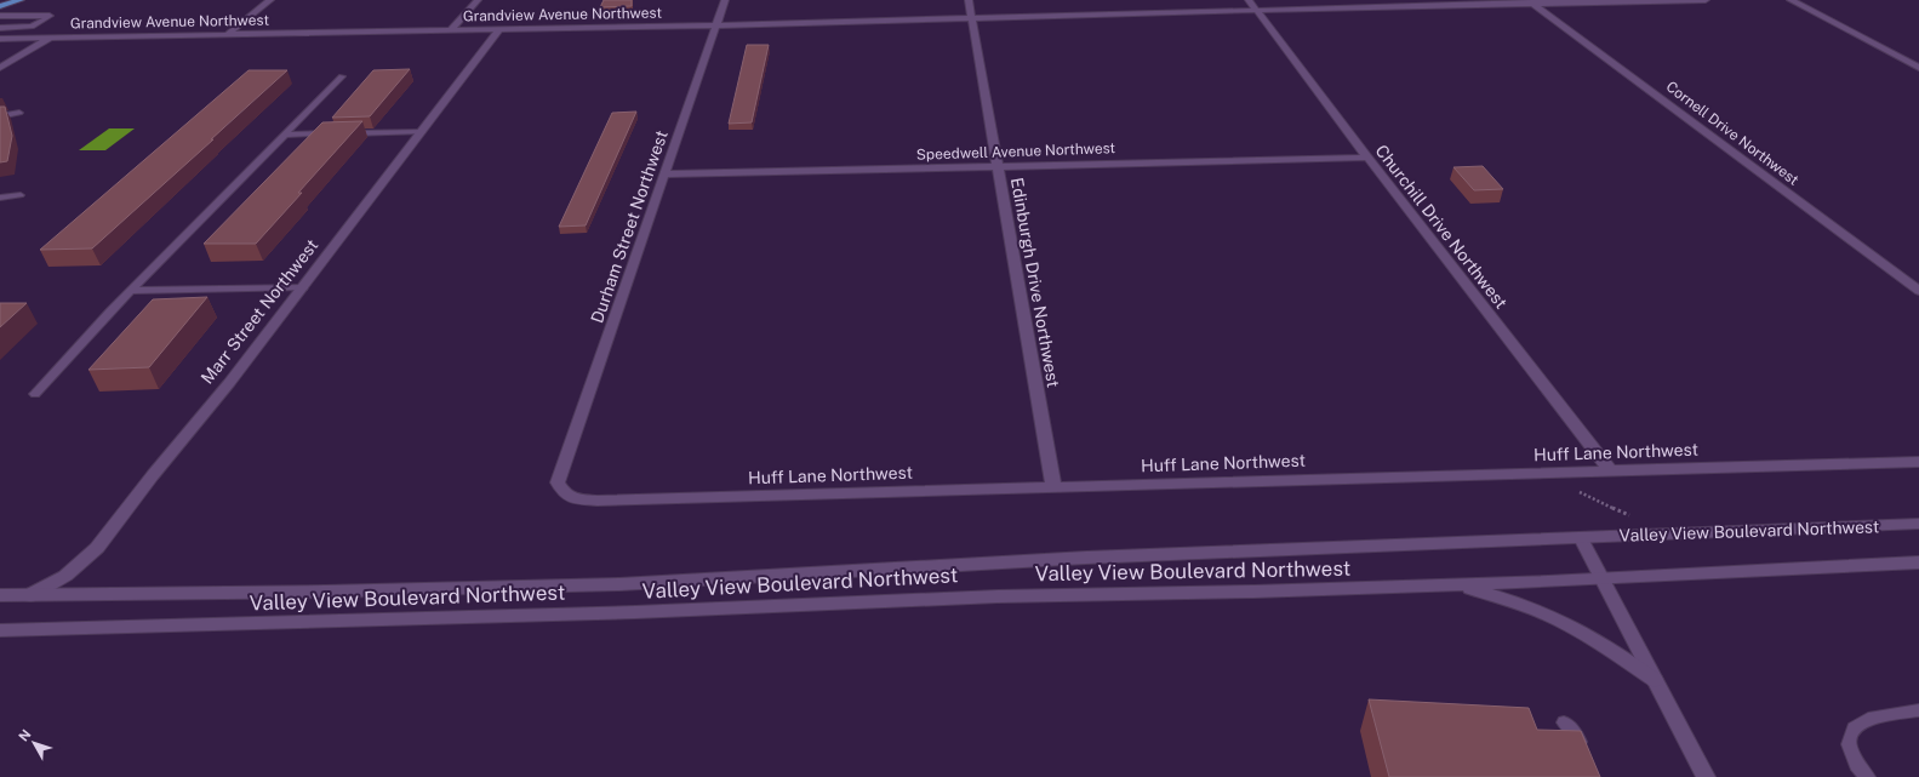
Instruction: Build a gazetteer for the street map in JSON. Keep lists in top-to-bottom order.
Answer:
{
  "streets": {
    "street": [
      "Grandview Avenue Northwest",
      "Cornell Drive Northwest",
      "Speedwell Avenue Northwest",
      "Durham Street Northwest",
      "Churchill Drive Northwest",
      "Edinburgh Drive Northwest",
      "Marr Street Northwest",
      "Huff Lane Northwest",
      "Valley View Boulevard Northwest"
    ]
  },
  "crossings": [
    ["Grandview Avenue Northwest", "Cornell Drive Northwest"],
    ["Grandview Avenue Northwest", "Durham Street Northwest"],
    ["Grandview Avenue Northwest", "Churchill Drive Northwest"],
    ["Grandview Avenue Northwest", "Edinburgh Drive Northwest"],
    ["Grandview Avenue Northwest", "Marr Street Northwest"],
    ["Speedwell Avenue Northwest", "Durham Street Northwest"],
    ["Speedwell Avenue Northwest", "Churchill Drive Northwest"],
    ["Speedwell Avenue Northwest", "Edinburgh Drive Northwest"],
    ["Durham Street Northwest", "Huff Lane Northwest"],
    ["Churchill Drive Northwest", "Huff Lane Northwest"],
    ["Edinburgh Drive Northwest", "Huff Lane Northwest"],
    ["Marr Street Northwest", "Valley View Boulevard Northwest"]
  ],
  "north": "top left"
}
